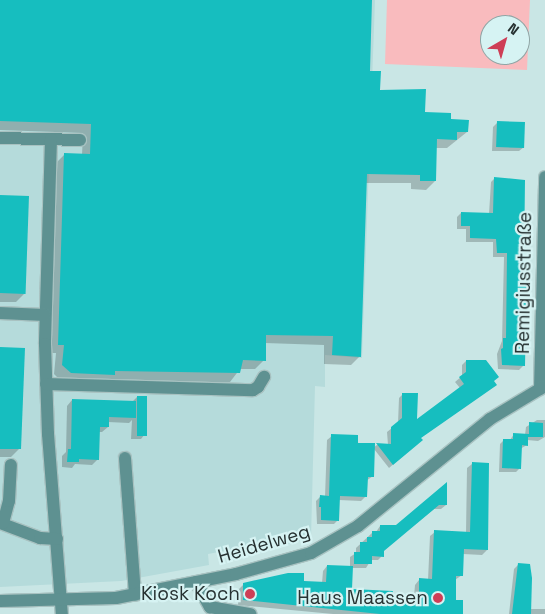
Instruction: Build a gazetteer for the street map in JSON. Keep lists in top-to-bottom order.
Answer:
{
  "streets": {
    "street": ["Remigiusstraße", "Heidelweg"]
  },
  "crossings": [
    ["Remigiusstraße", "Heidelweg"]
  ],
  "places": ["Kiosk Koch", "Haus Maassen"],
  "north": "top right"
}
